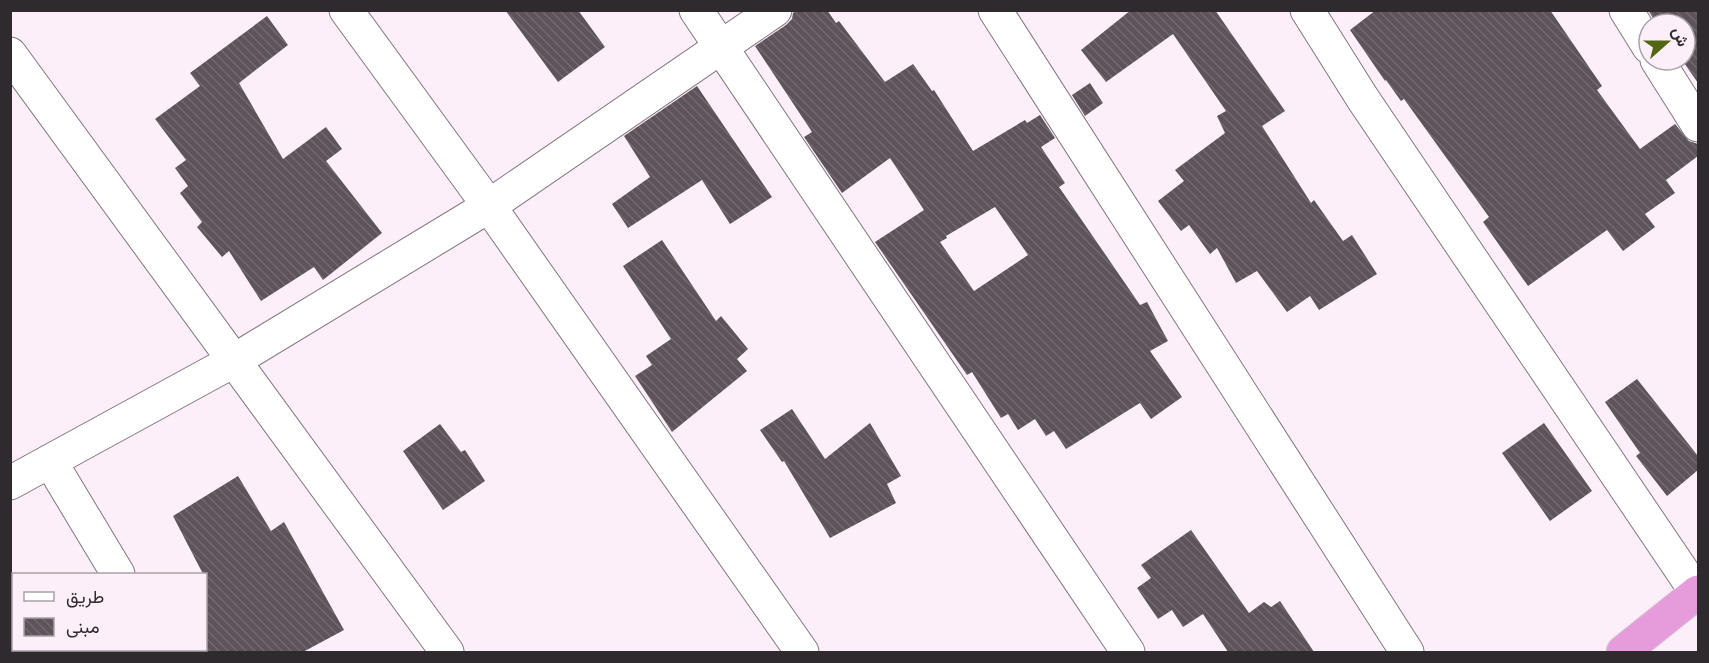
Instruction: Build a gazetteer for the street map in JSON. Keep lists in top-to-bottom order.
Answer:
{
  "legend": ["طريق", "مبنى"],
  "north": "right"
}
